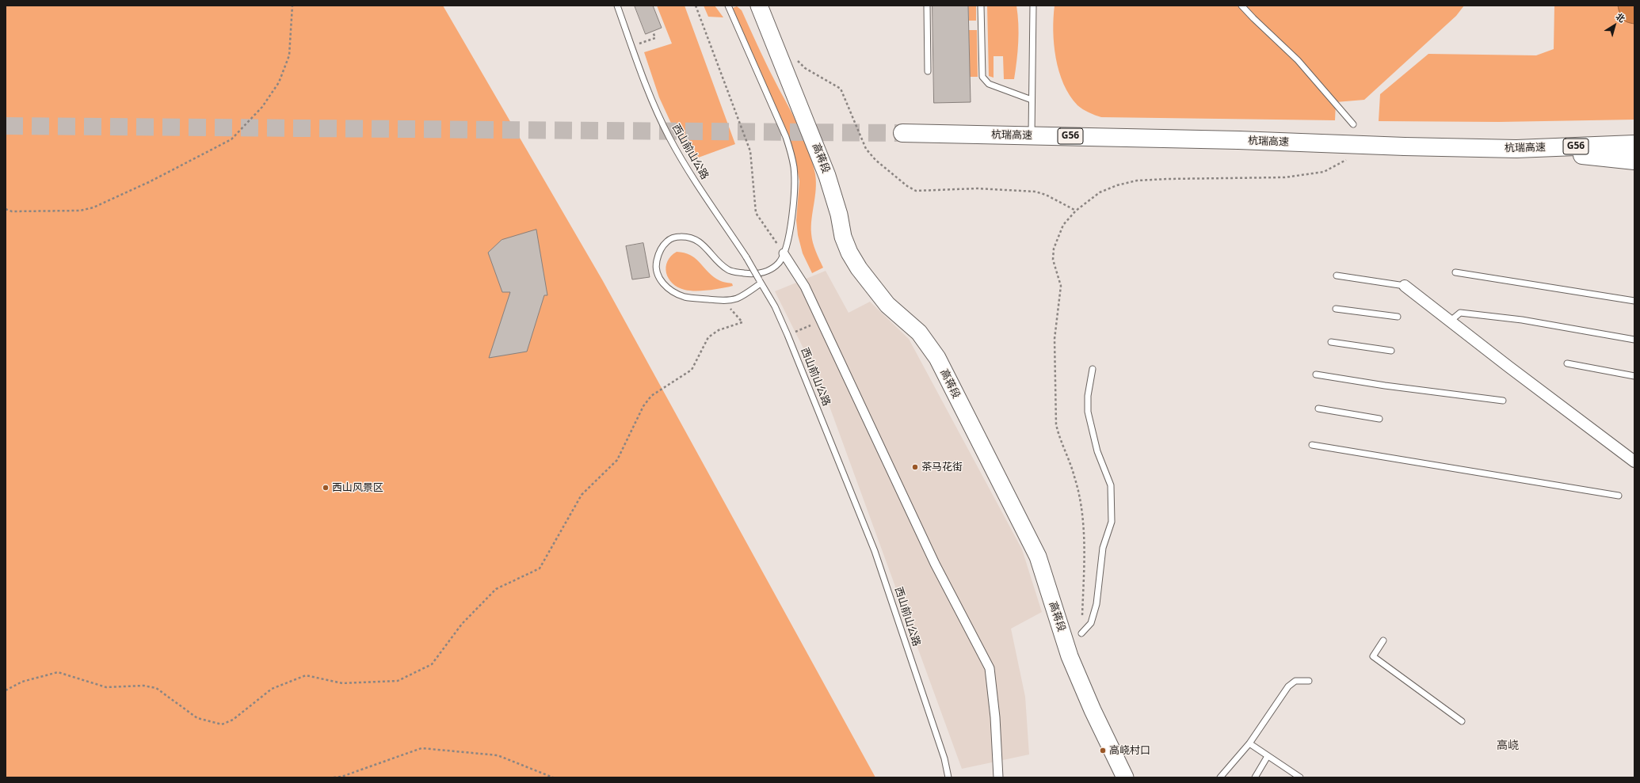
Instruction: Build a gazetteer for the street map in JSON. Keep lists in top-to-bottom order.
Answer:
{
  "streets": {
    "highway": ["杭瑞高速", "G56"],
    "main road": ["高蒋段"],
    "lane": ["西山前山公路"]
  },
  "districts": ["高峣"],
  "places": ["茶马花街", "西山风景区", "高峣村口"],
  "north": "top right"
}
